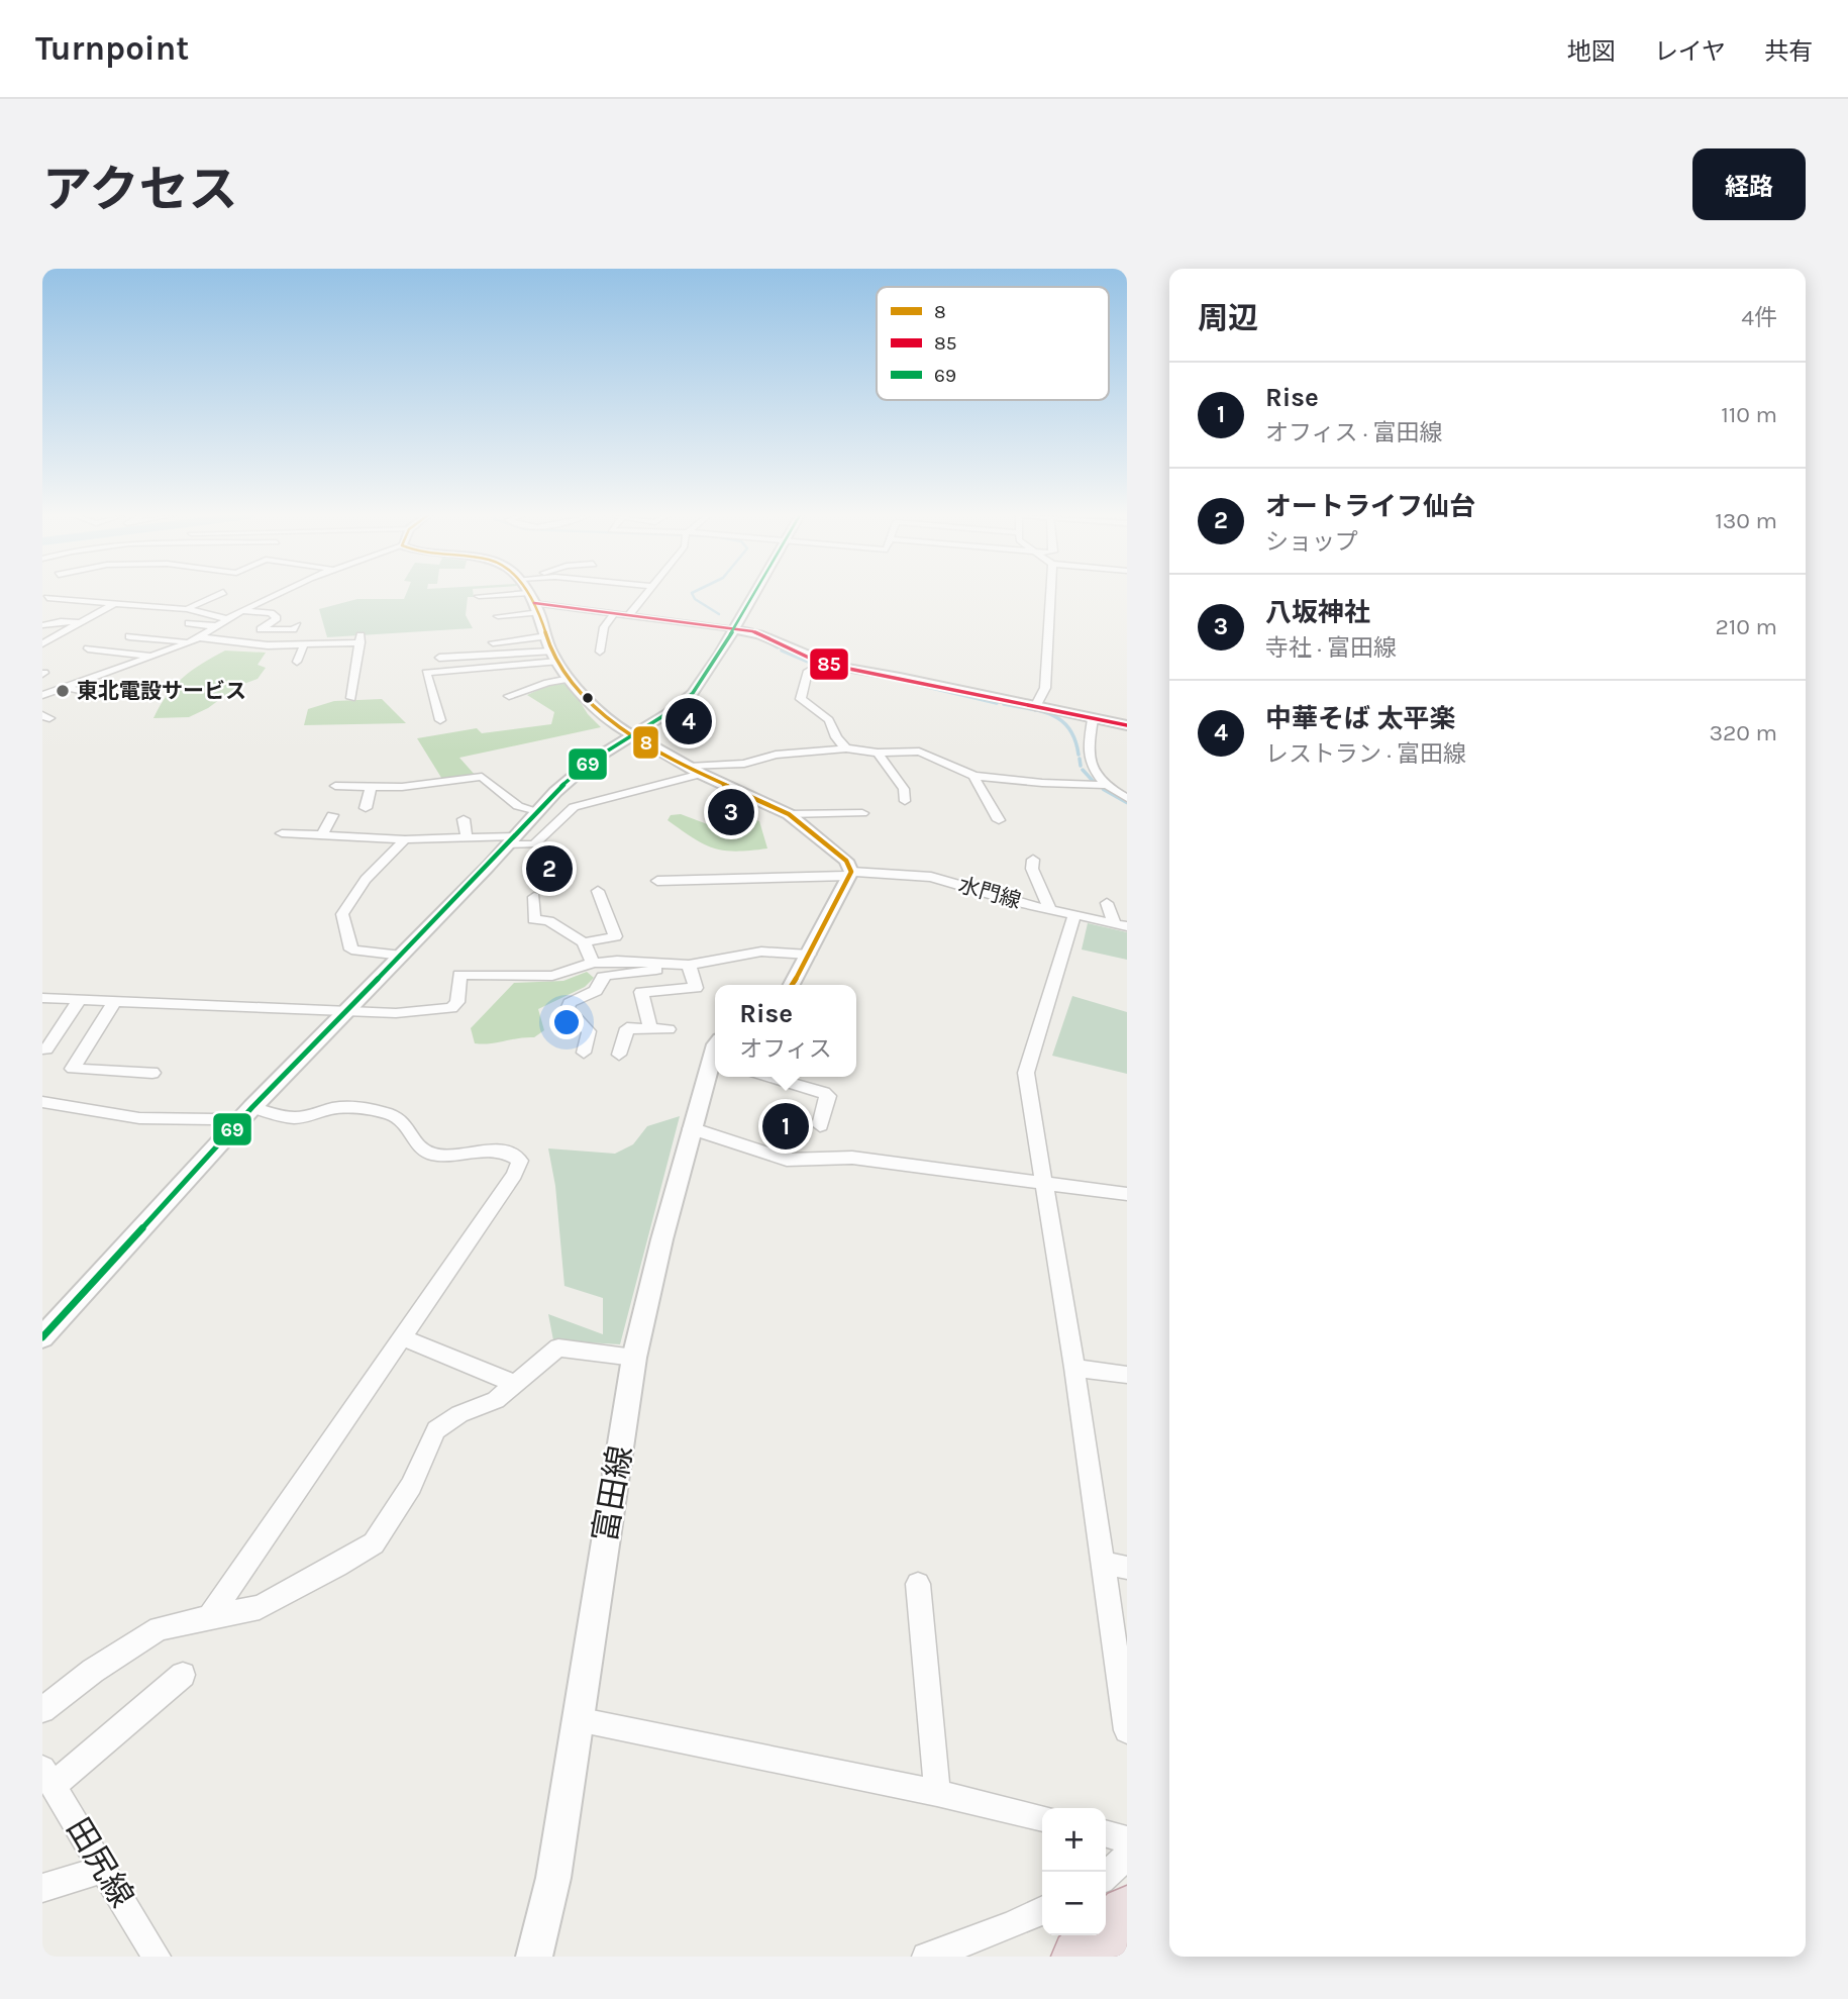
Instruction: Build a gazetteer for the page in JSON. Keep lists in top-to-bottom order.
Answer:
{
  "streets": {
    "street": ["水門線", "富田線", "田尻線"]
  },
  "places": ["東北電設サービス"],
  "lines": ["transit line 8", "transit line 69", "transit line 85"],
  "legend": ["8", "85", "69"],
  "page": {
    "header": "Turnpoint",
    "nav": ["地図", "レイヤ", "共有"],
    "title": "アクセス",
    "buttons": "経路",
    "heading": ["周辺", "4件"],
    "list": [
      {
        "mark": "1",
        "name": "Rise",
        "note": "オフィス · 富田線",
        "value": "110 m"
      },
      {
        "mark": "2",
        "name": "オートライフ仙台",
        "note": "ショップ",
        "value": "130 m"
      },
      {
        "mark": "3",
        "name": "八坂神社",
        "note": "寺社 · 富田線",
        "value": "210 m"
      },
      {
        "mark": "4",
        "name": "中華そば 太平楽",
        "note": "レストラン · 富田線",
        "value": "320 m"
      }
    ],
    "pins": [
      "4",
      "3",
      "2",
      "1"
    ],
    "popup": ["Rise", "オフィス"],
    "map_buttons": ["+", "−"]
  }
}
